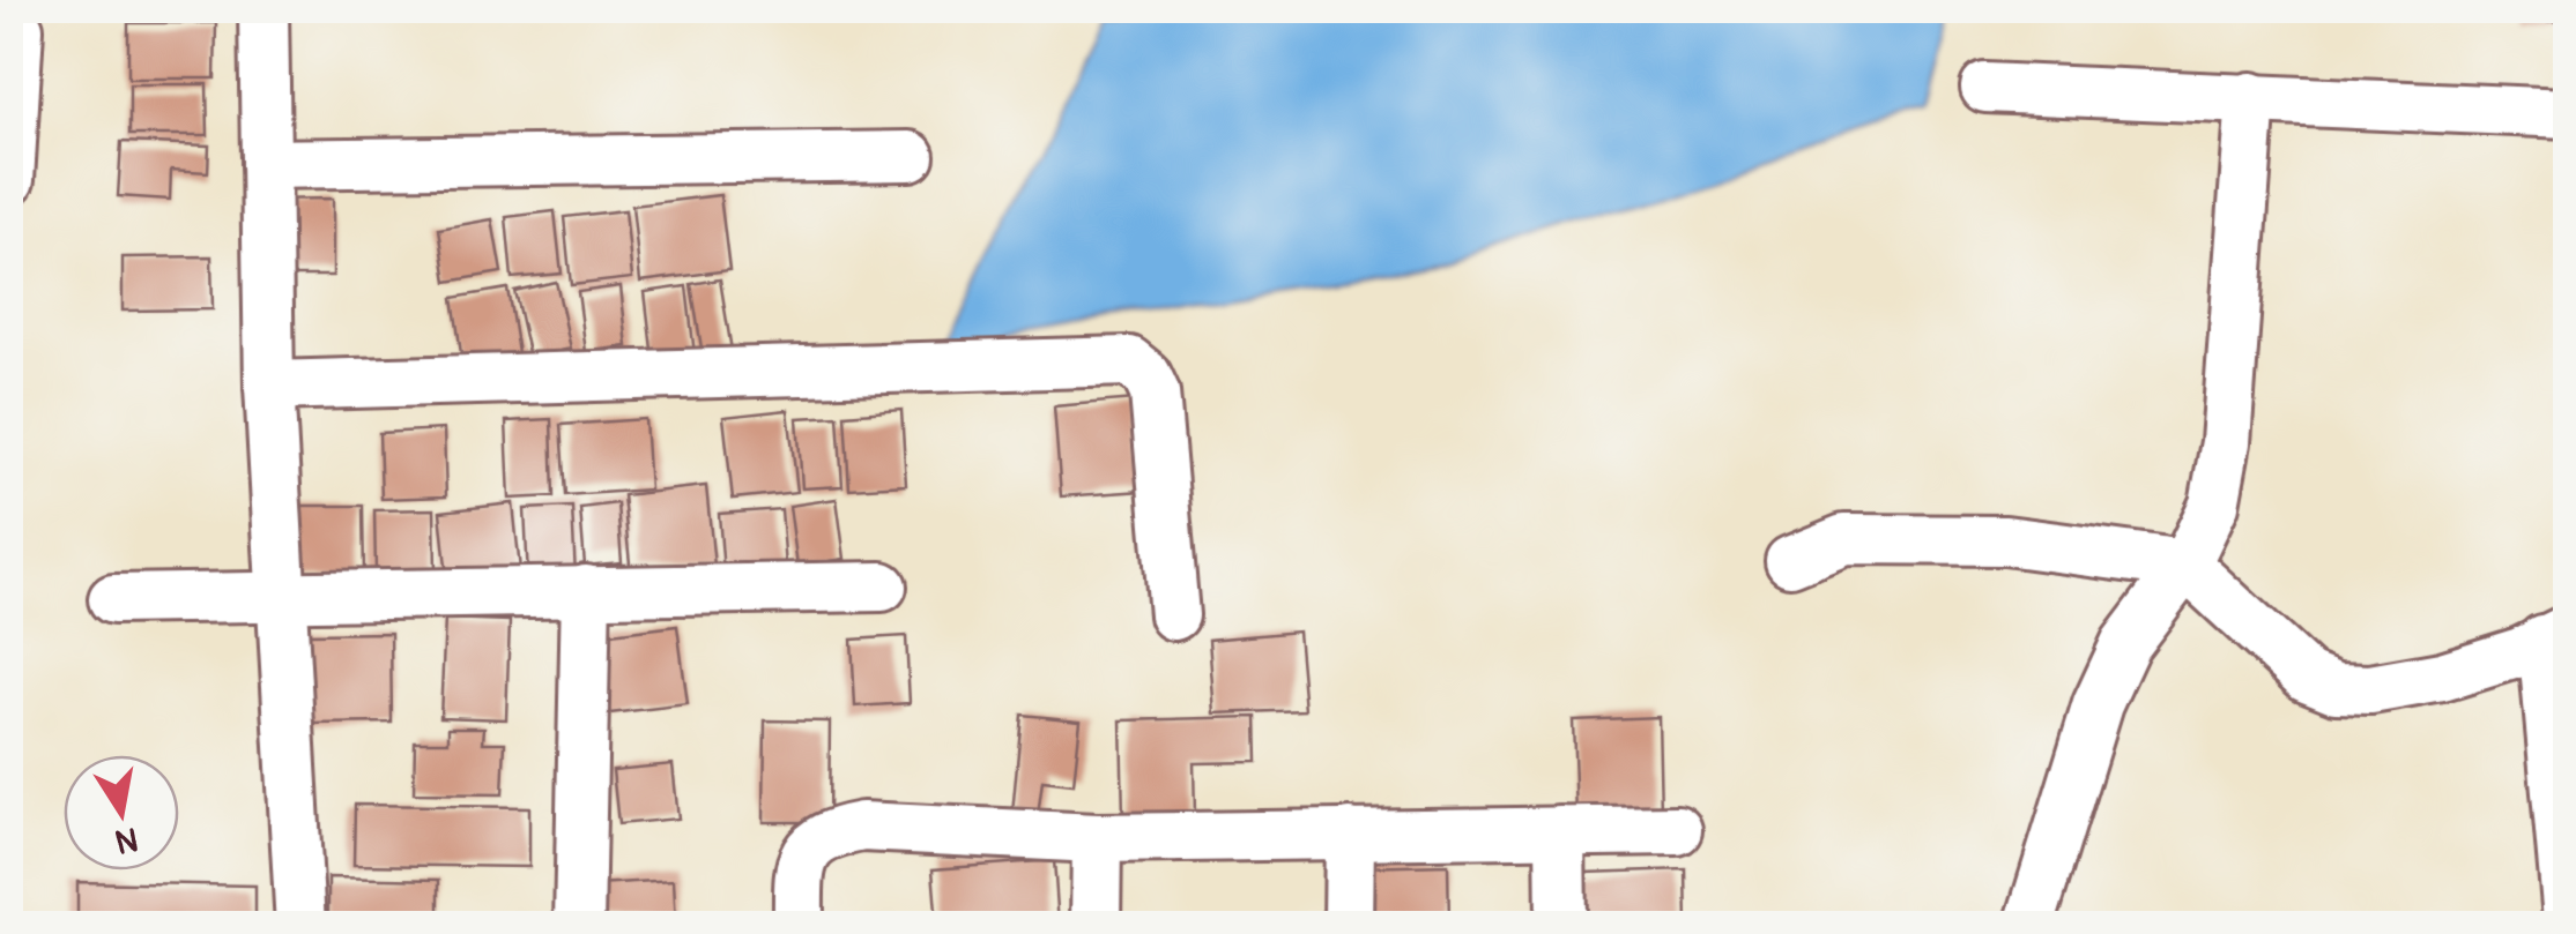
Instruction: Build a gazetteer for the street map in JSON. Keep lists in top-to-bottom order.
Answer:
{
  "north": "bottom"
}
